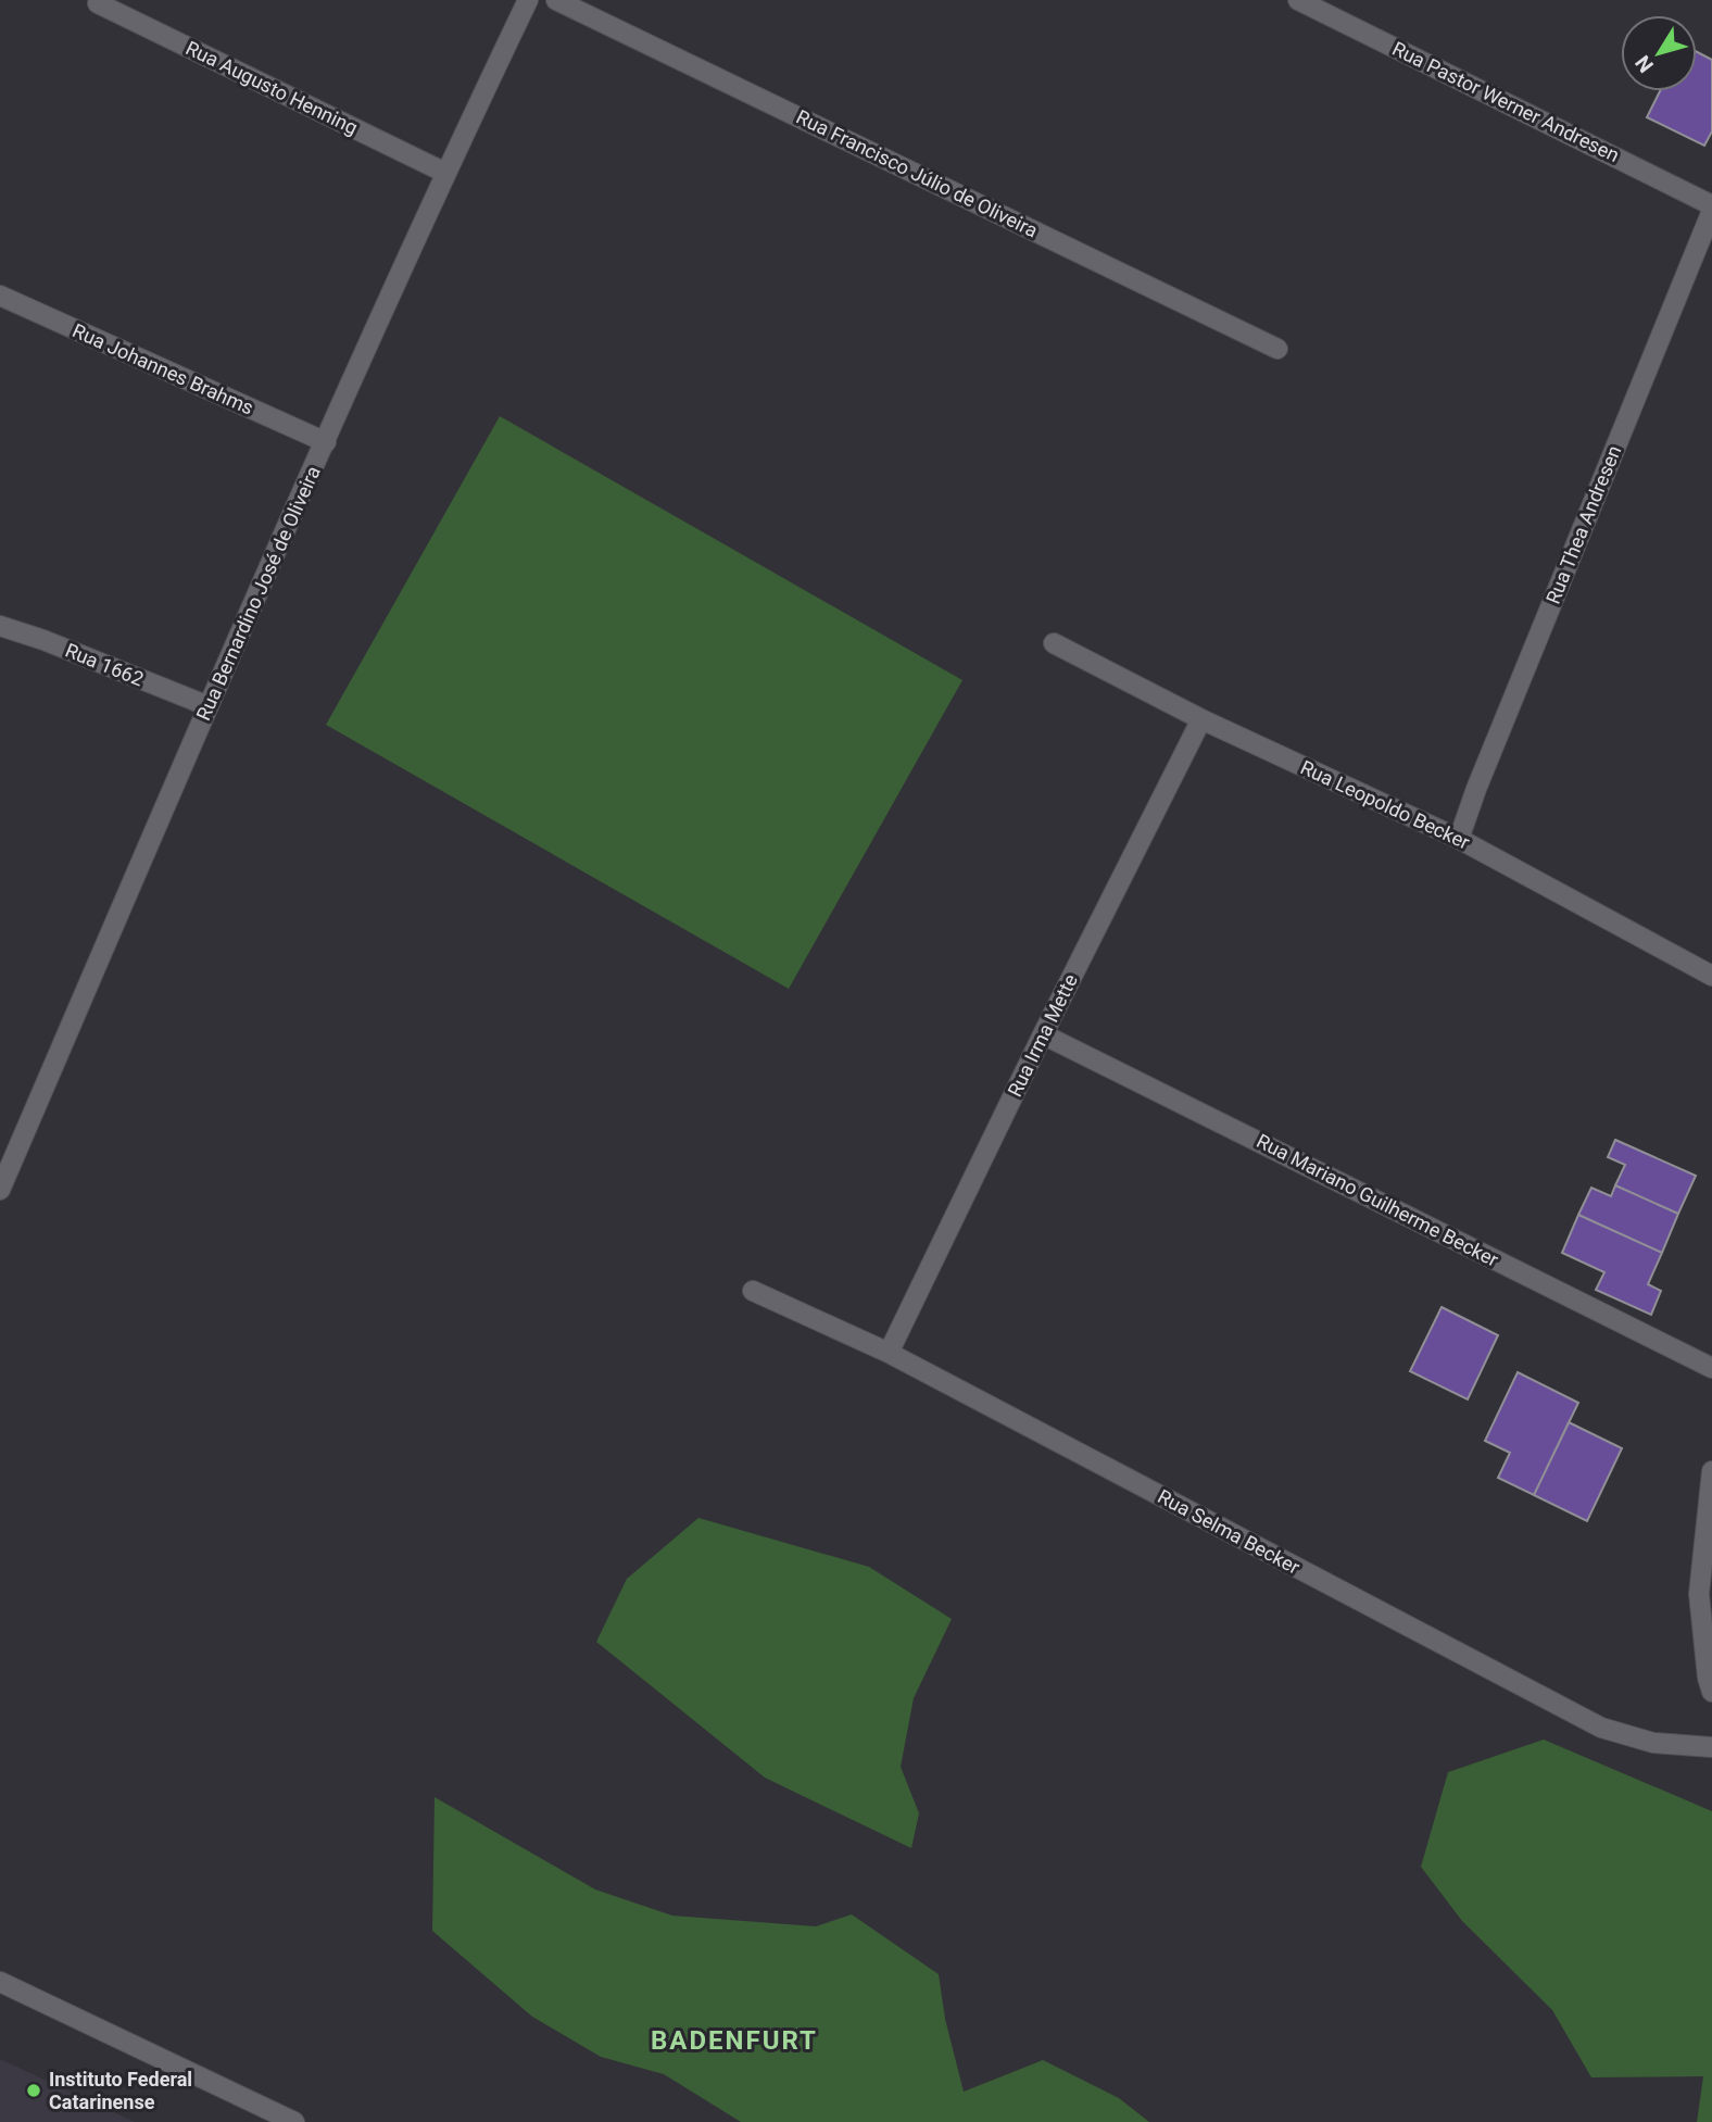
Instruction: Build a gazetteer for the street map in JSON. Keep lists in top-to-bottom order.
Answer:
{
  "streets": {
    "street": [
      "Rua Augusto Henning",
      "Rua Pastor Werner Andresen",
      "Rua Francisco Júlio de Oliveira",
      "Rua Johannes Brahms",
      "Rua Thea Andresen",
      "Rua Bernardino José de Oliveira",
      "Rua 1662",
      "Rua Leopoldo Becker",
      "Rua Irma Mette",
      "Rua Mariano Guilherme Becker",
      "Rua Selma Becker"
    ]
  },
  "crossings": [
    ["Rua Augusto Henning", "Rua Bernardino José de Oliveira"],
    ["Rua Johannes Brahms", "Rua Bernardino José de Oliveira"],
    ["Rua Thea Andresen", "Rua Leopoldo Becker"],
    ["Rua Bernardino José de Oliveira", "Rua 1662"],
    ["Rua Leopoldo Becker", "Rua Irma Mette"],
    ["Rua Irma Mette", "Rua Mariano Guilherme Becker"],
    ["Rua Irma Mette", "Rua Selma Becker"]
  ],
  "districts": ["BADENFURT"],
  "places": ["Instituto Federal Catarinense"],
  "north": "bottom left"
}
